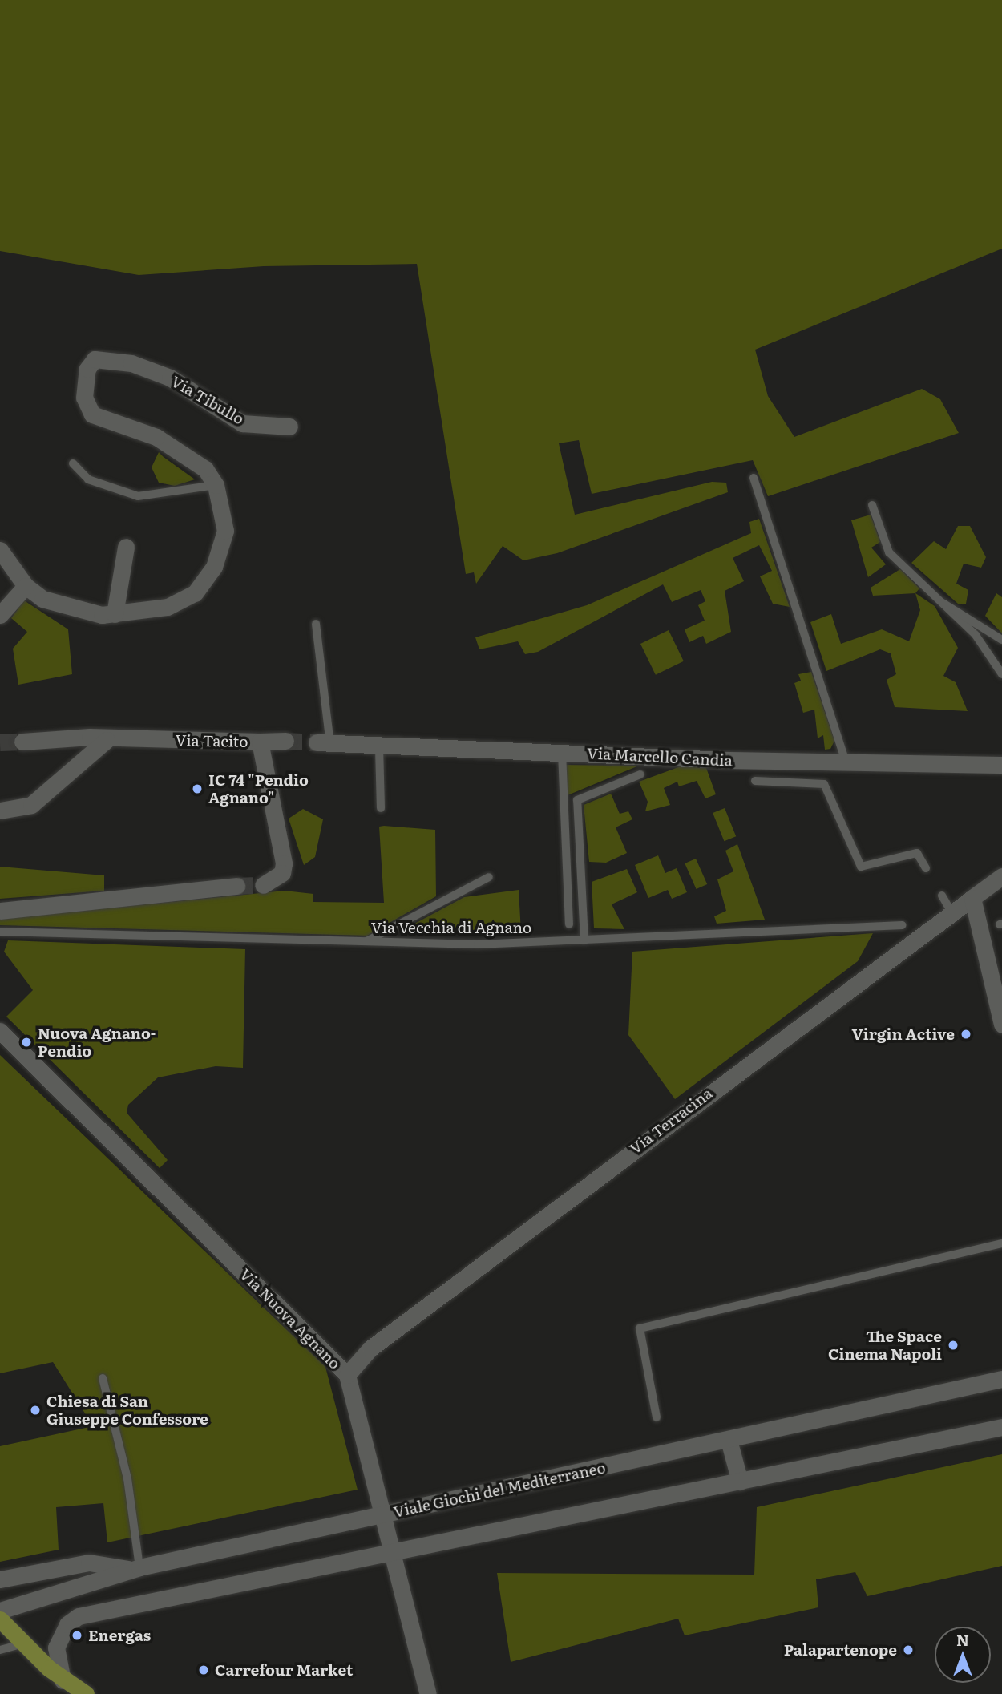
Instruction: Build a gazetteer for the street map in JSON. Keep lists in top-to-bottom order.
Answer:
{
  "streets": {
    "street": [
      "Via Tibullo",
      "Via Tacito",
      "Via Marcello Candia",
      "Via Terracina",
      "Via Nuova Agnano",
      "Viale Giochi del Mediterraneo"
    ],
    "lane": ["Via Vecchia di Agnano"]
  },
  "crossings": [
    ["Via Terracina", "Via Nuova Agnano"],
    ["Via Nuova Agnano", "Viale Giochi del Mediterraneo"]
  ],
  "places": [
    "IC 74 \"Pendio Agnano\"",
    "Virgin Active",
    "Nuova Agnano- Pendio",
    "The Space Cinema Napoli",
    "Chiesa di San Giuseppe Confessore",
    "Energas",
    "Palapartenope",
    "Carrefour Market"
  ],
  "north": "top"
}
